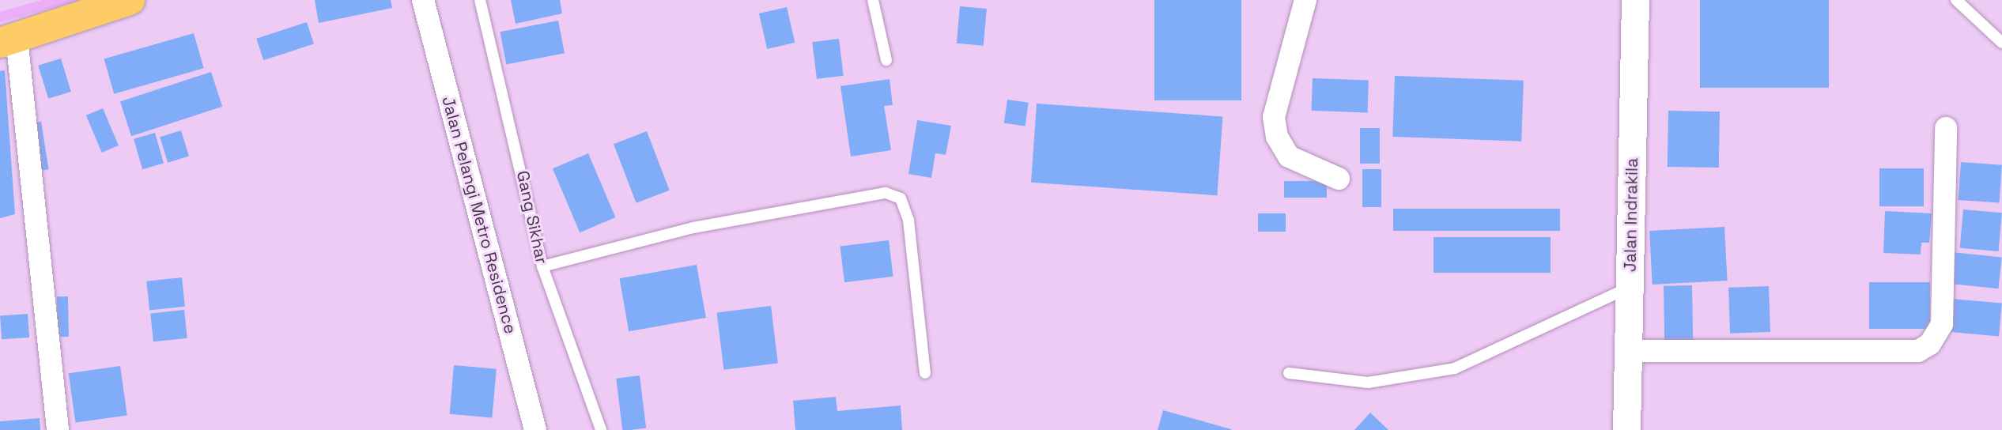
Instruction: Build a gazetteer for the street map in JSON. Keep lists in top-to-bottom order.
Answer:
{
  "streets": {
    "street": ["Jalan Pelangi Metro Residence", "Jalan Indrakila"],
    "lane": ["Gang Sikhar"]
  }
}
